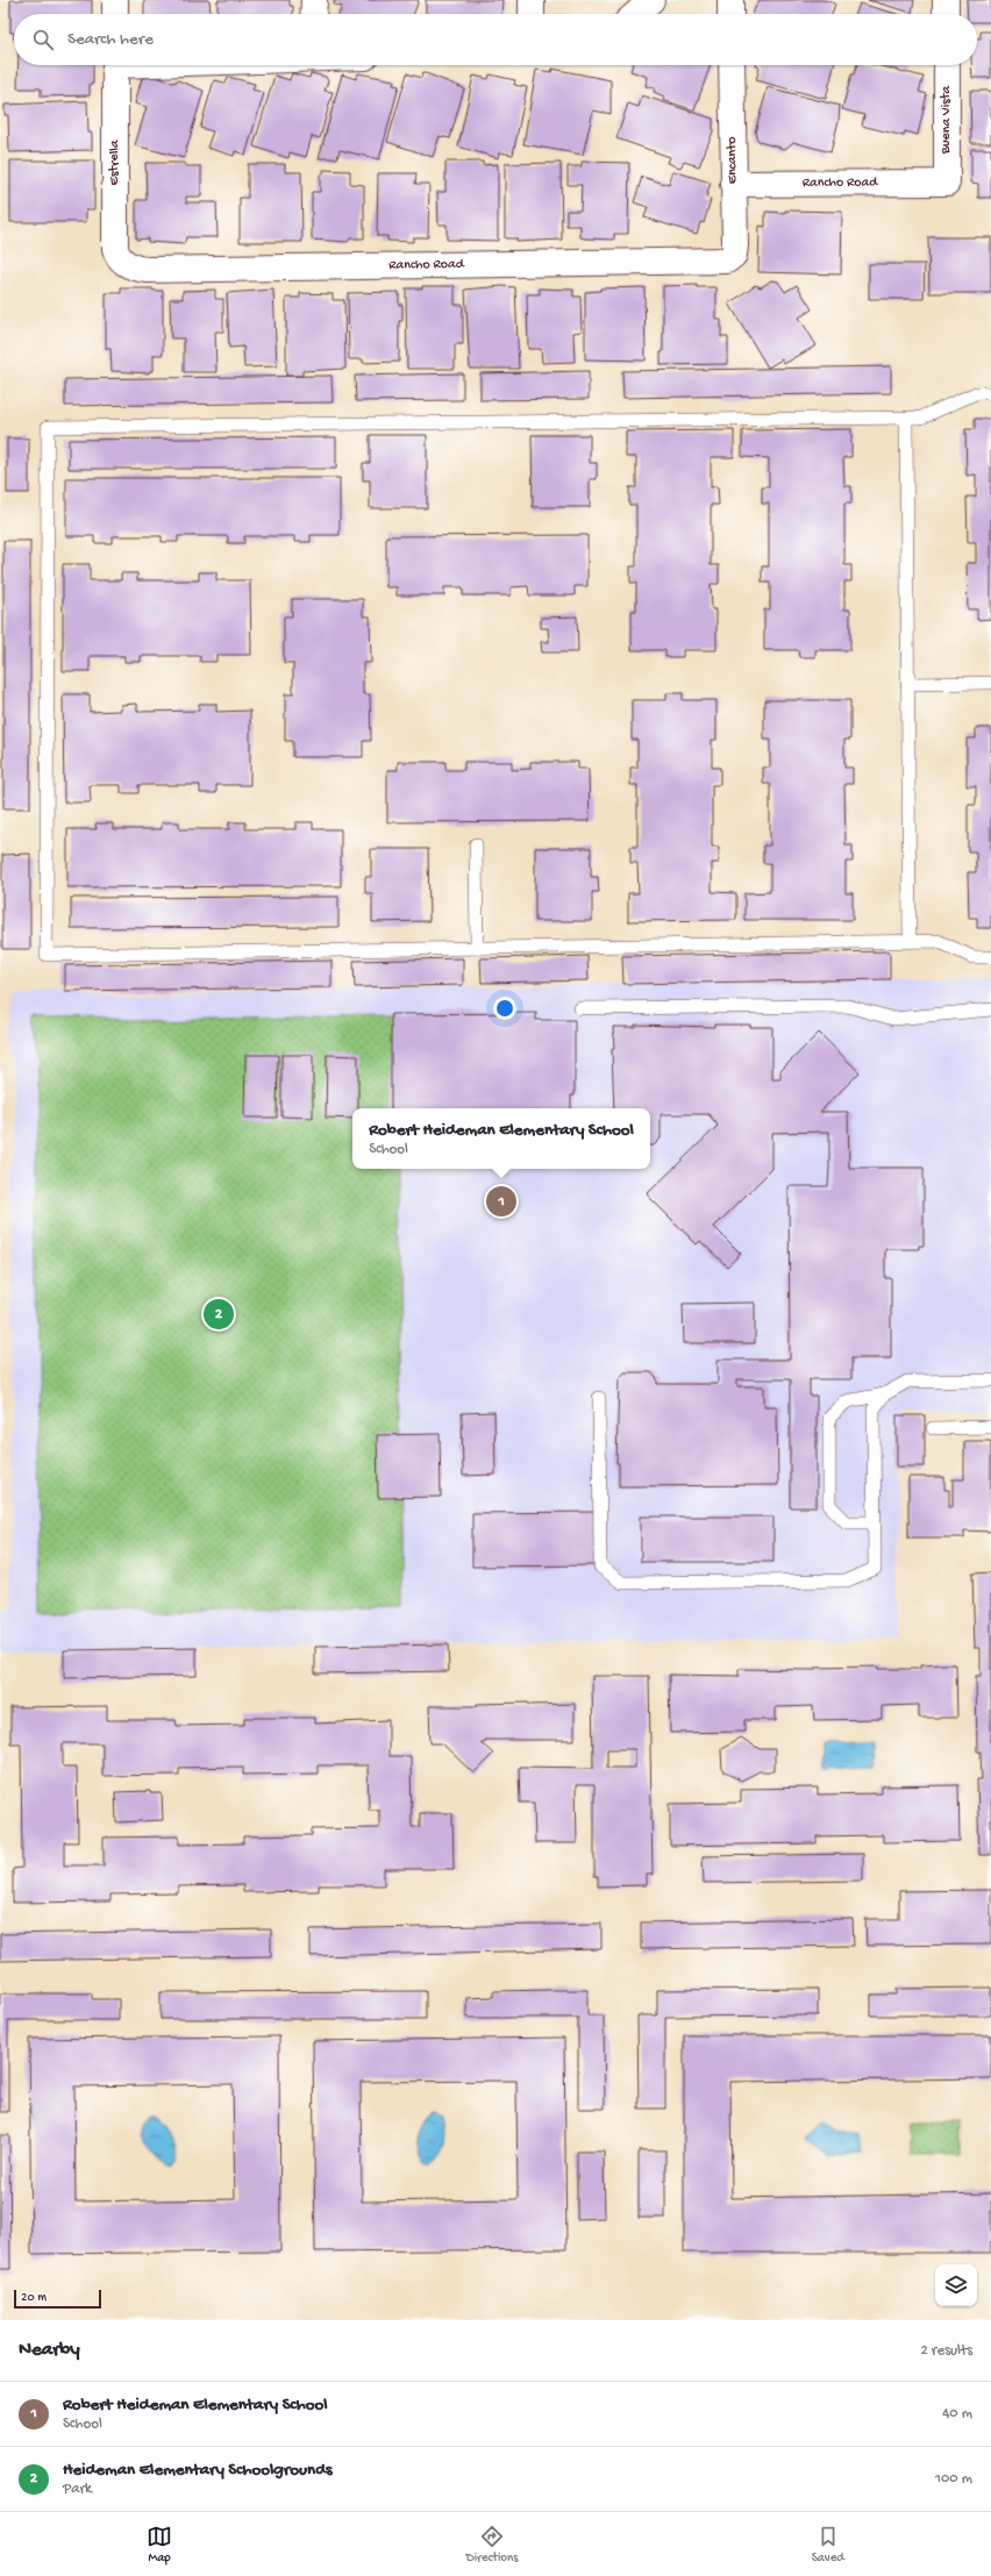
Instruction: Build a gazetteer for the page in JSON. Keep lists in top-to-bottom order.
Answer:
{
  "streets": {
    "street": [
      "Buena Vista",
      "Encanto",
      "Estrella",
      "Rancho Road"
    ]
  },
  "crossings": [
    ["Buena Vista", "Rancho Road"],
    ["Encanto", "Rancho Road"],
    ["Estrella", "Rancho Road"]
  ],
  "scale_bar": "20 m",
  "page": {
    "search": "Search here",
    "popup": ["Robert Heideman Elementary School", "School"],
    "pins": ["1", "2"],
    "scale": "20 m",
    "heading": ["Nearby", "2 results"],
    "list": [
      {
        "mark": "1",
        "name": "Robert Heideman Elementary School",
        "note": "School",
        "value": "40 m"
      },
      {
        "mark": "2",
        "name": "Heideman Elementary Schoolgrounds",
        "note": "Park",
        "value": "100 m"
      }
    ],
    "nav": ["Map", "Directions", "Saved"]
  }
}
